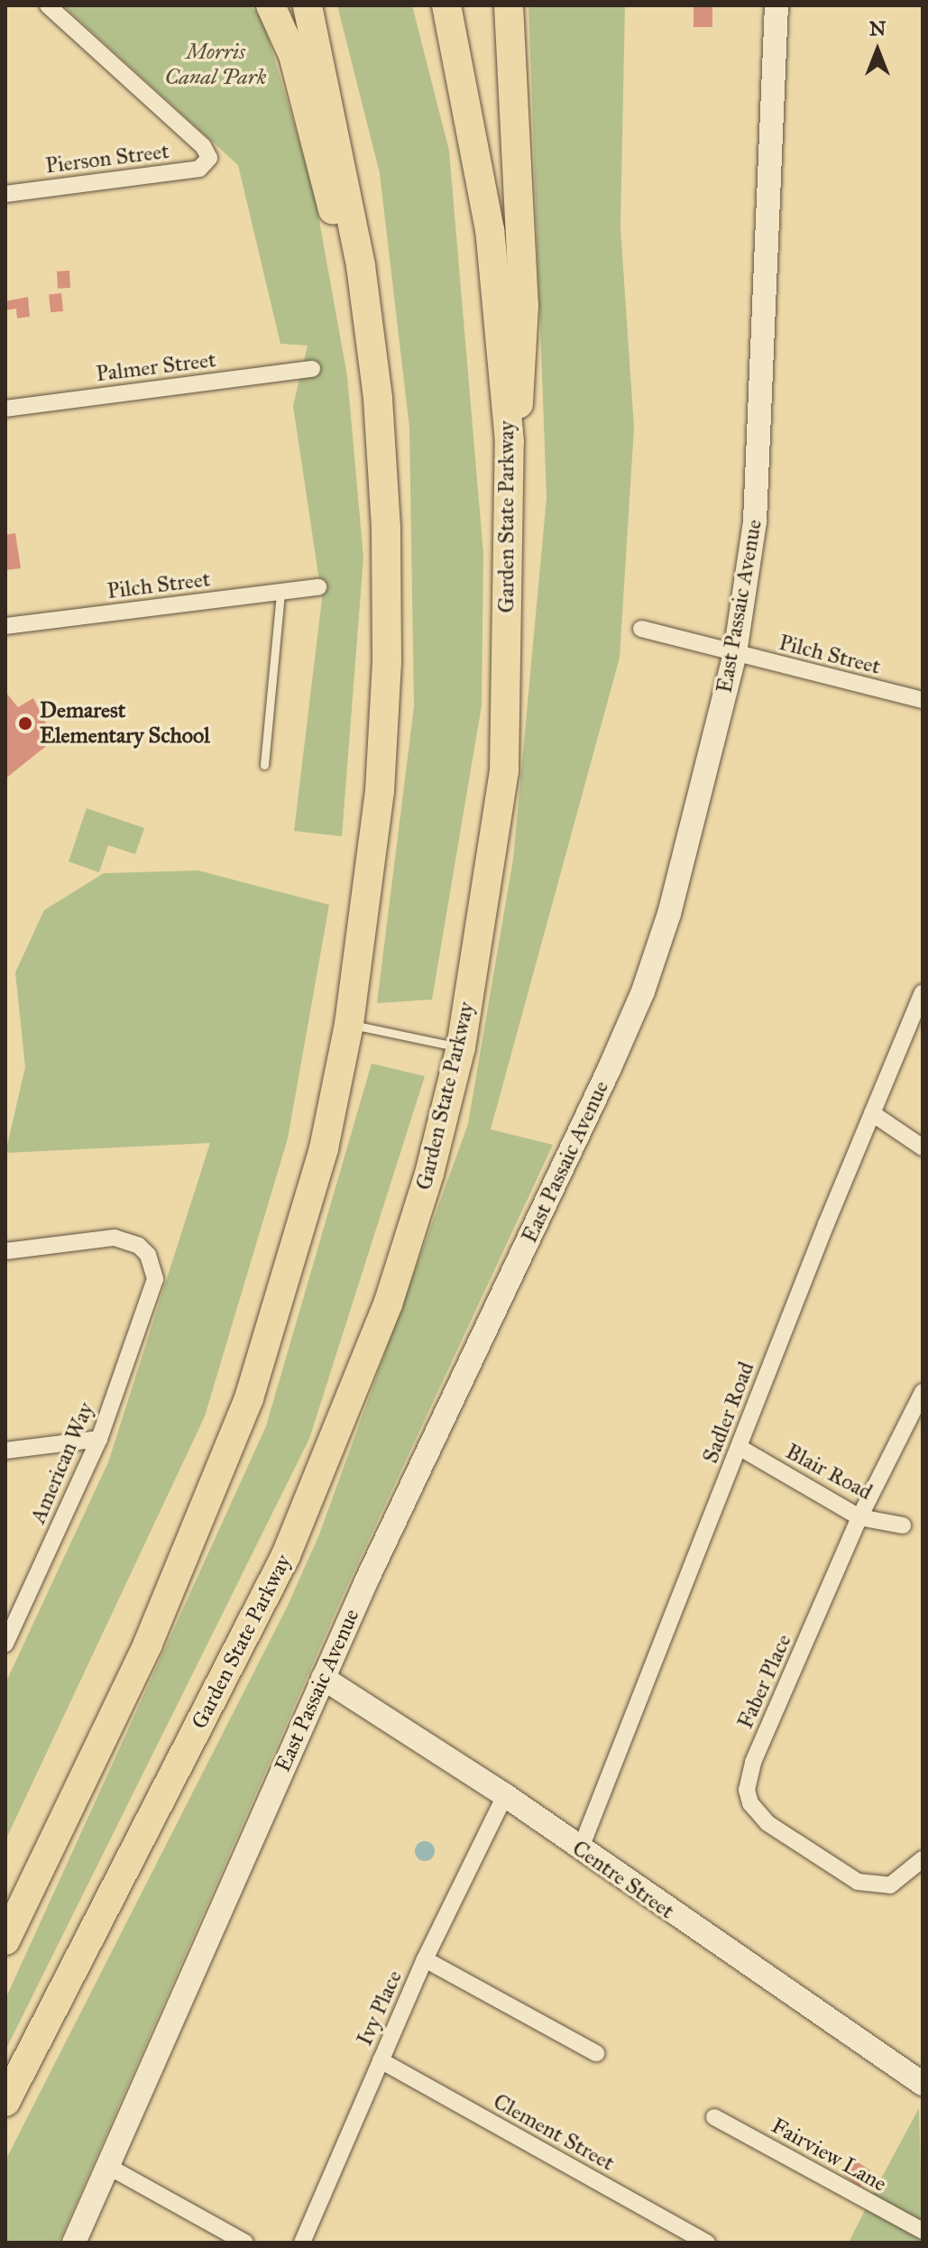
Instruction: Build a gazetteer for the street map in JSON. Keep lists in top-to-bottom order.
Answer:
{
  "streets": {
    "highway": ["Garden State Parkway"],
    "main road": ["East Passaic Avenue", "Centre Street"],
    "street": [
      "Pierson Street",
      "Palmer Street",
      "Pilch Street",
      "Sadler Road",
      "American Way",
      "Blair Road",
      "Faber Place",
      "Ivy Place",
      "Clement Street",
      "Fairview Lane"
    ]
  },
  "crossings": [
    ["Pilch Street", "East Passaic Avenue"],
    ["East Passaic Avenue", "Centre Street"],
    ["Sadler Road", "Blair Road"],
    ["Sadler Road", "Centre Street"],
    ["Blair Road", "Faber Place"],
    ["Centre Street", "Ivy Place"],
    ["Ivy Place", "Clement Street"]
  ],
  "parks": ["Morris Canal Park"],
  "places": ["Demarest Elementary School"],
  "north": "top"
}
